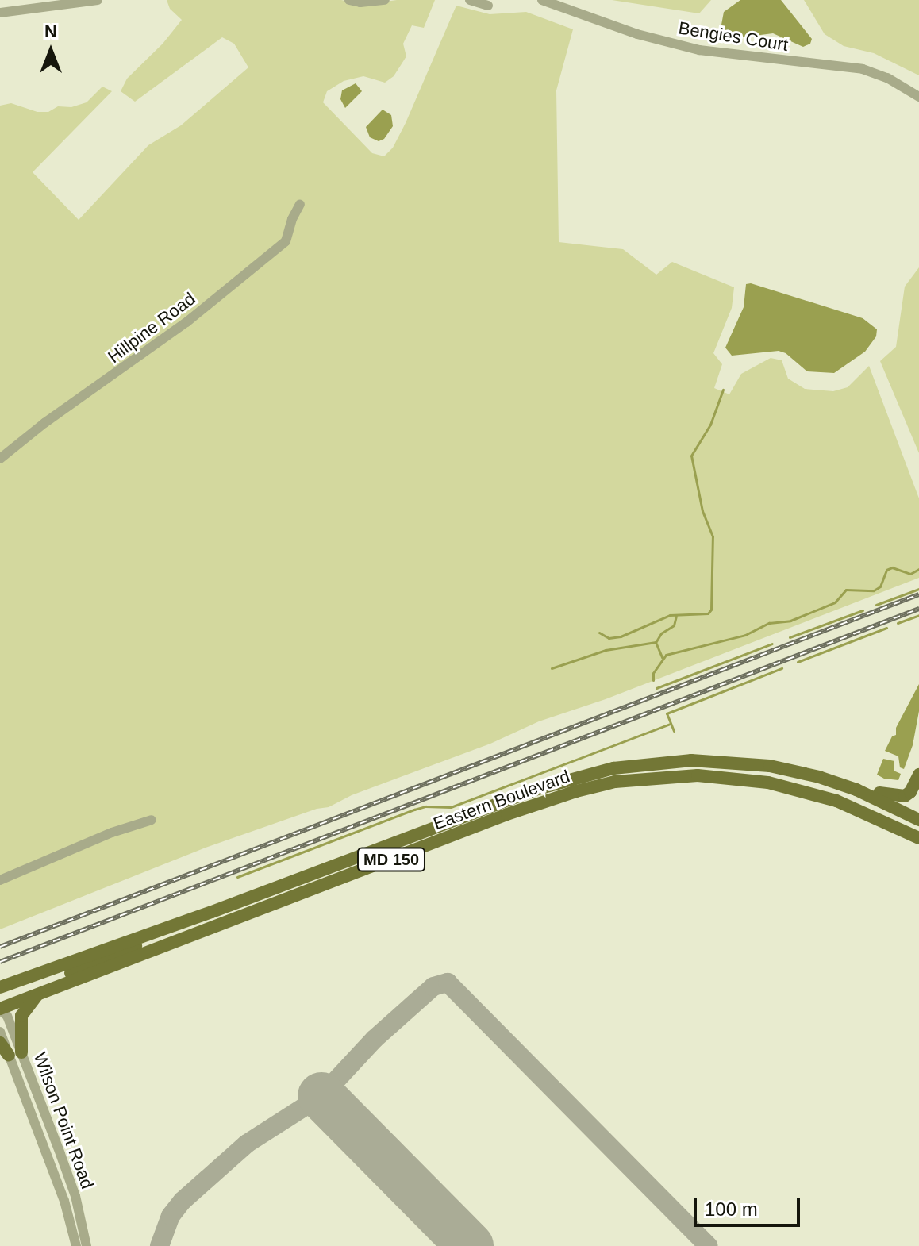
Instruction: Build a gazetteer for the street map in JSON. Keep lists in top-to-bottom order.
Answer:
{
  "streets": {
    "main road": ["Eastern Boulevard", "MD 150"],
    "street": ["Bengies Court", "Hillpine Road", "Wilson Point Road"]
  },
  "crossings": [
    ["Eastern Boulevard", "Wilson Point Road"]
  ],
  "scale_bar": "100 m",
  "north": "top"
}
